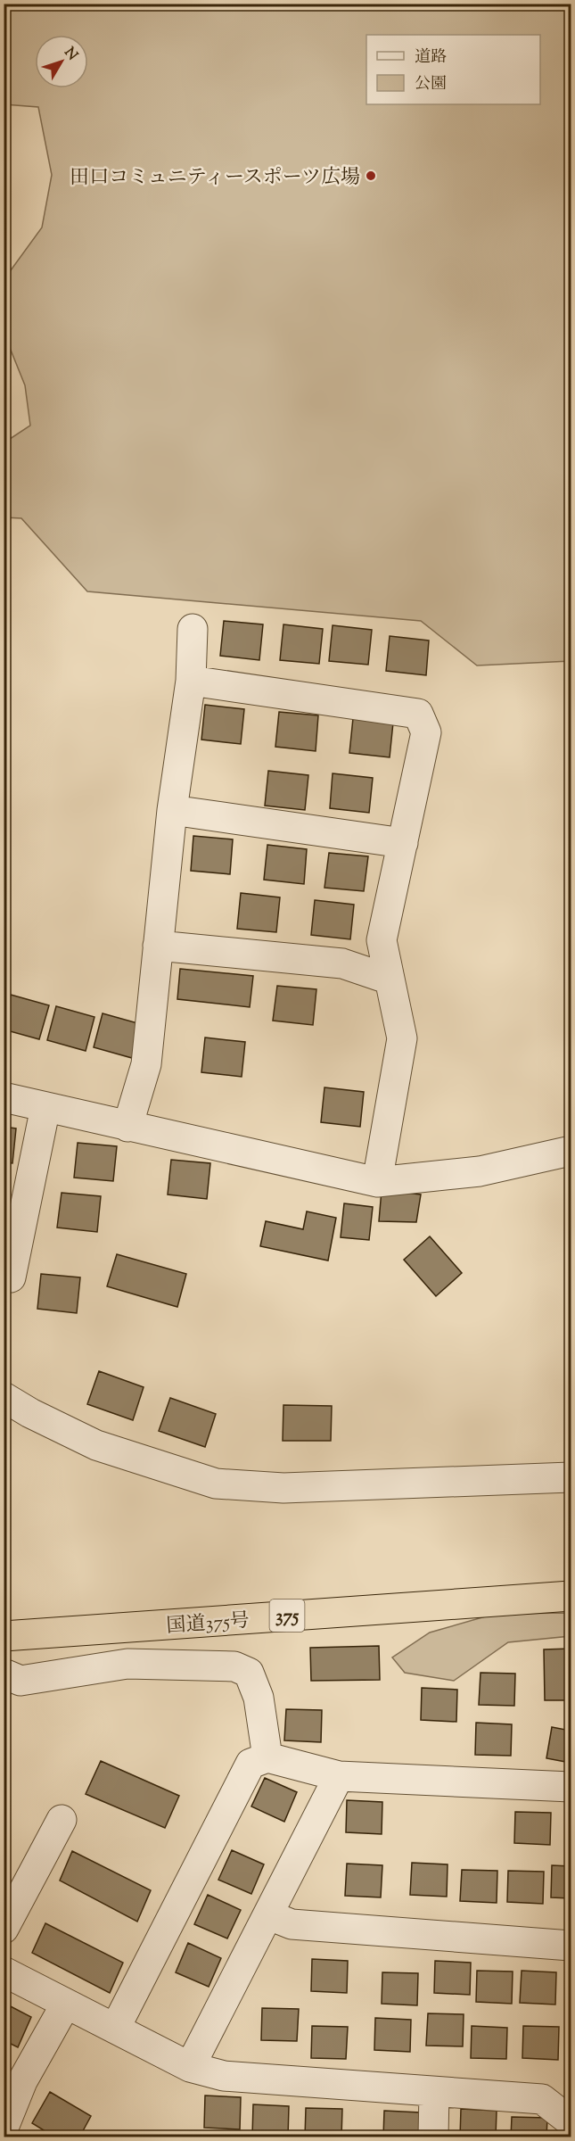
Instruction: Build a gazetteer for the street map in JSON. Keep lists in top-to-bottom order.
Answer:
{
  "streets": {
    "highway": ["375", "国道375号"]
  },
  "places": ["田口コミュニティースポーツ広場"],
  "legend": ["道路", "公園"],
  "north": "top right"
}
